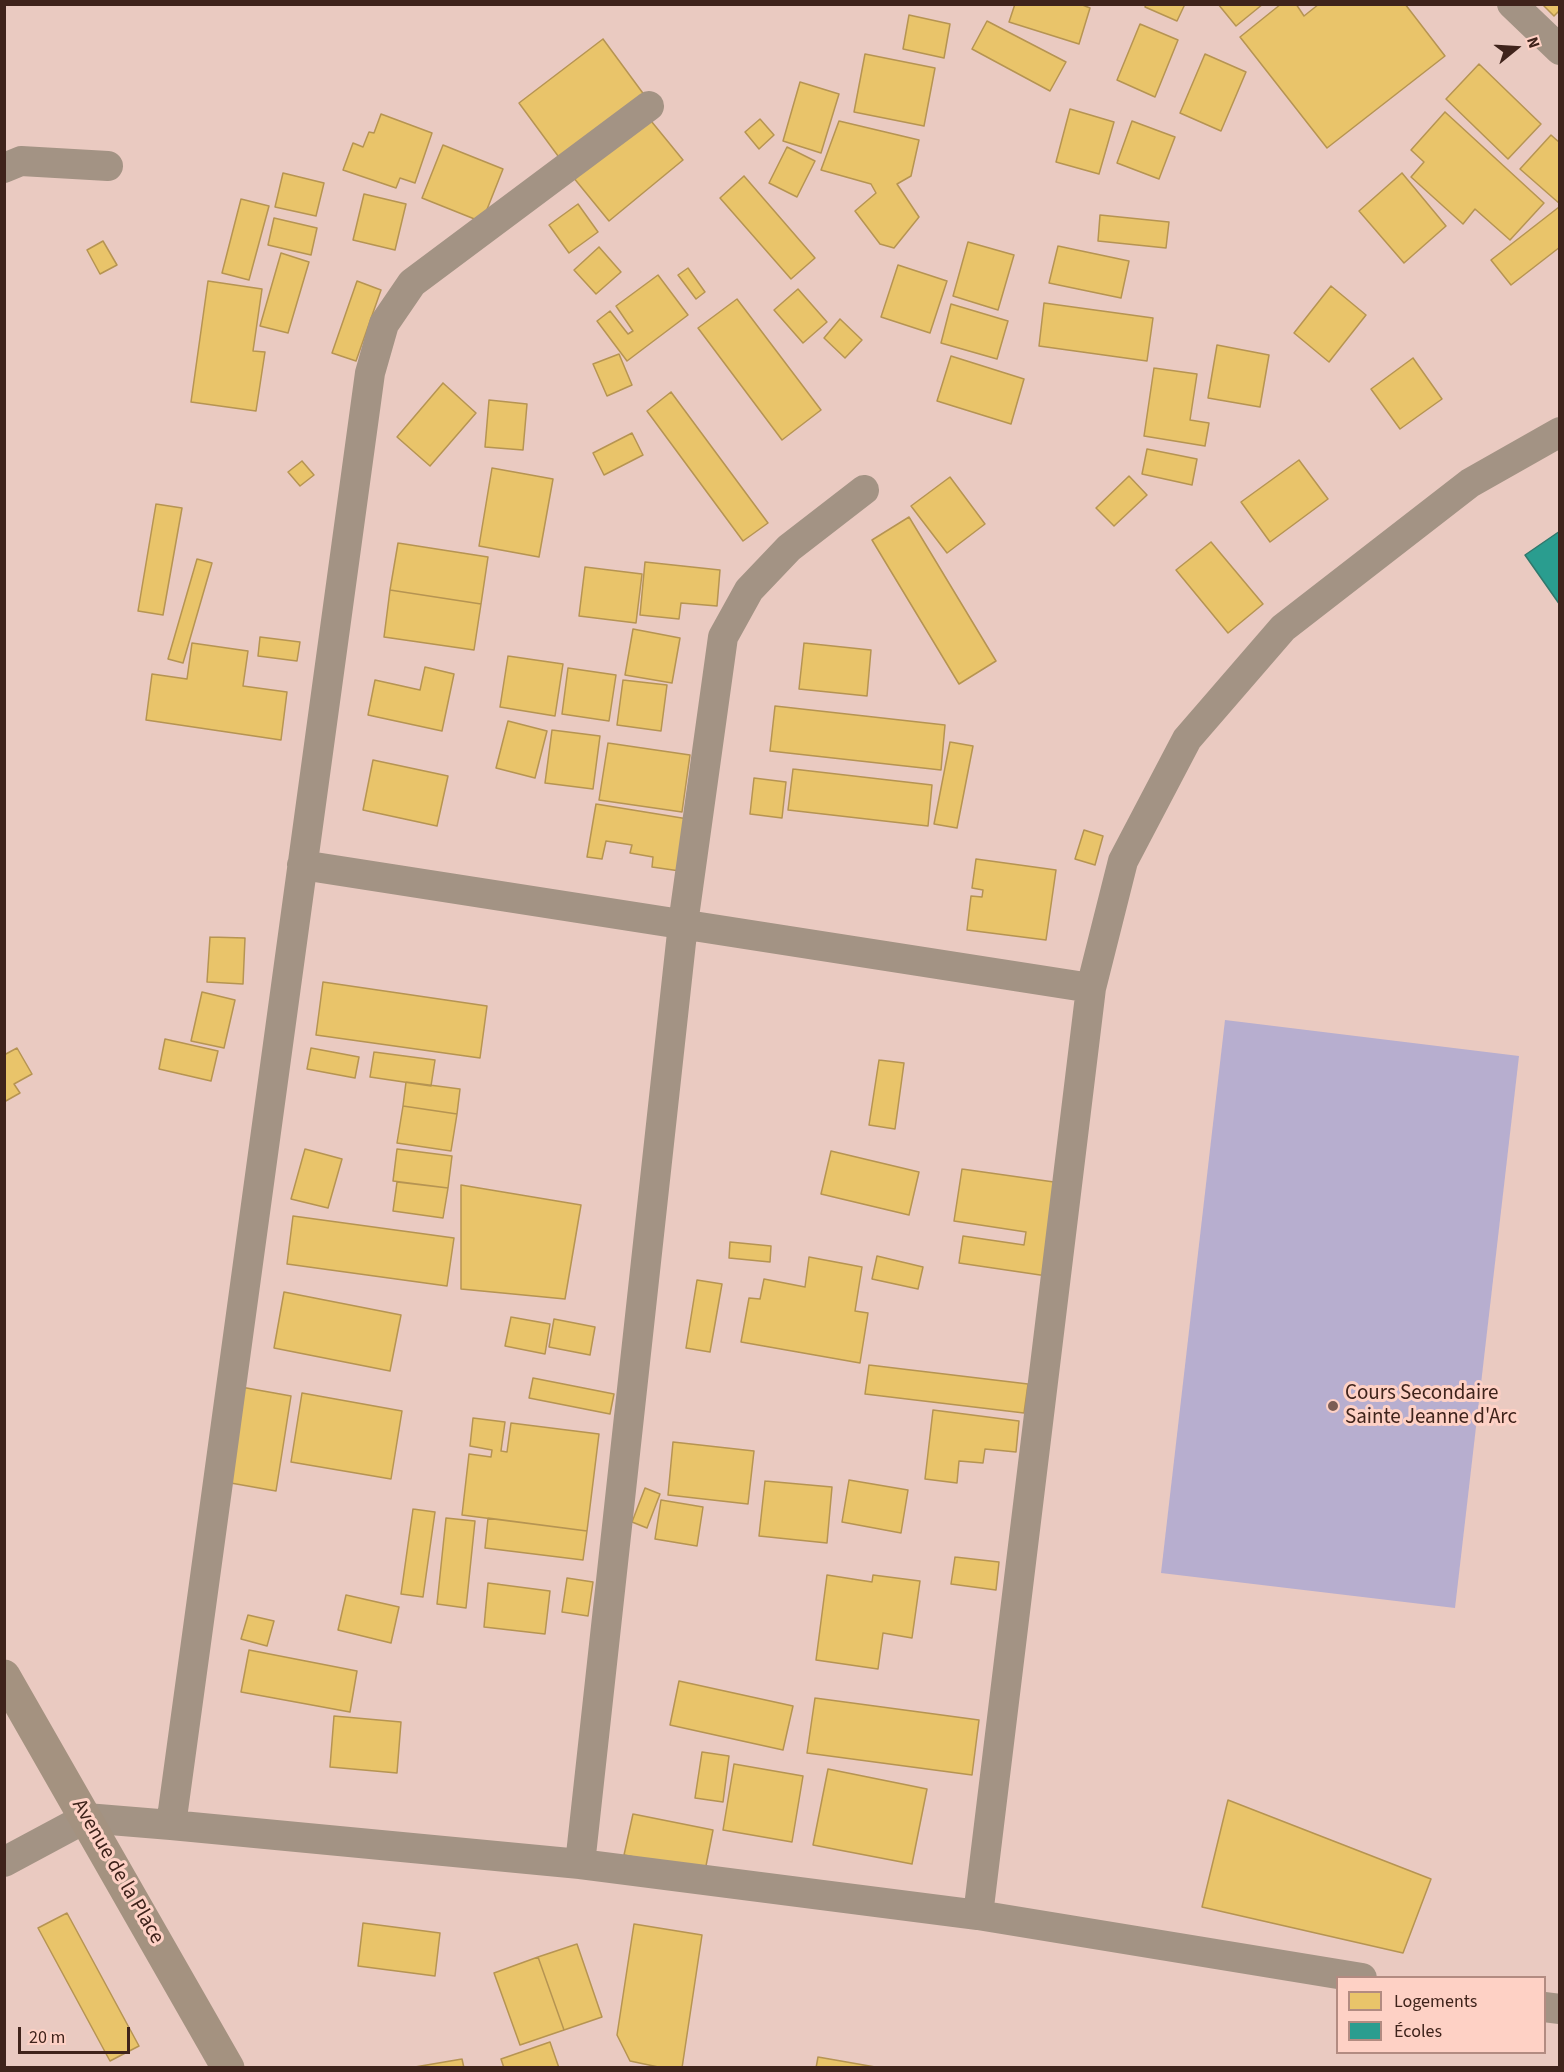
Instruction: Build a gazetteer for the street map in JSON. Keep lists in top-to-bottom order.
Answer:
{
  "streets": {
    "street": ["Avenue de la Place"]
  },
  "places": ["Cours Secondaire Sainte Jeanne d'Arc"],
  "legend": ["Logements", "Écoles"],
  "scale_bar": "20 m",
  "north": "right"
}
